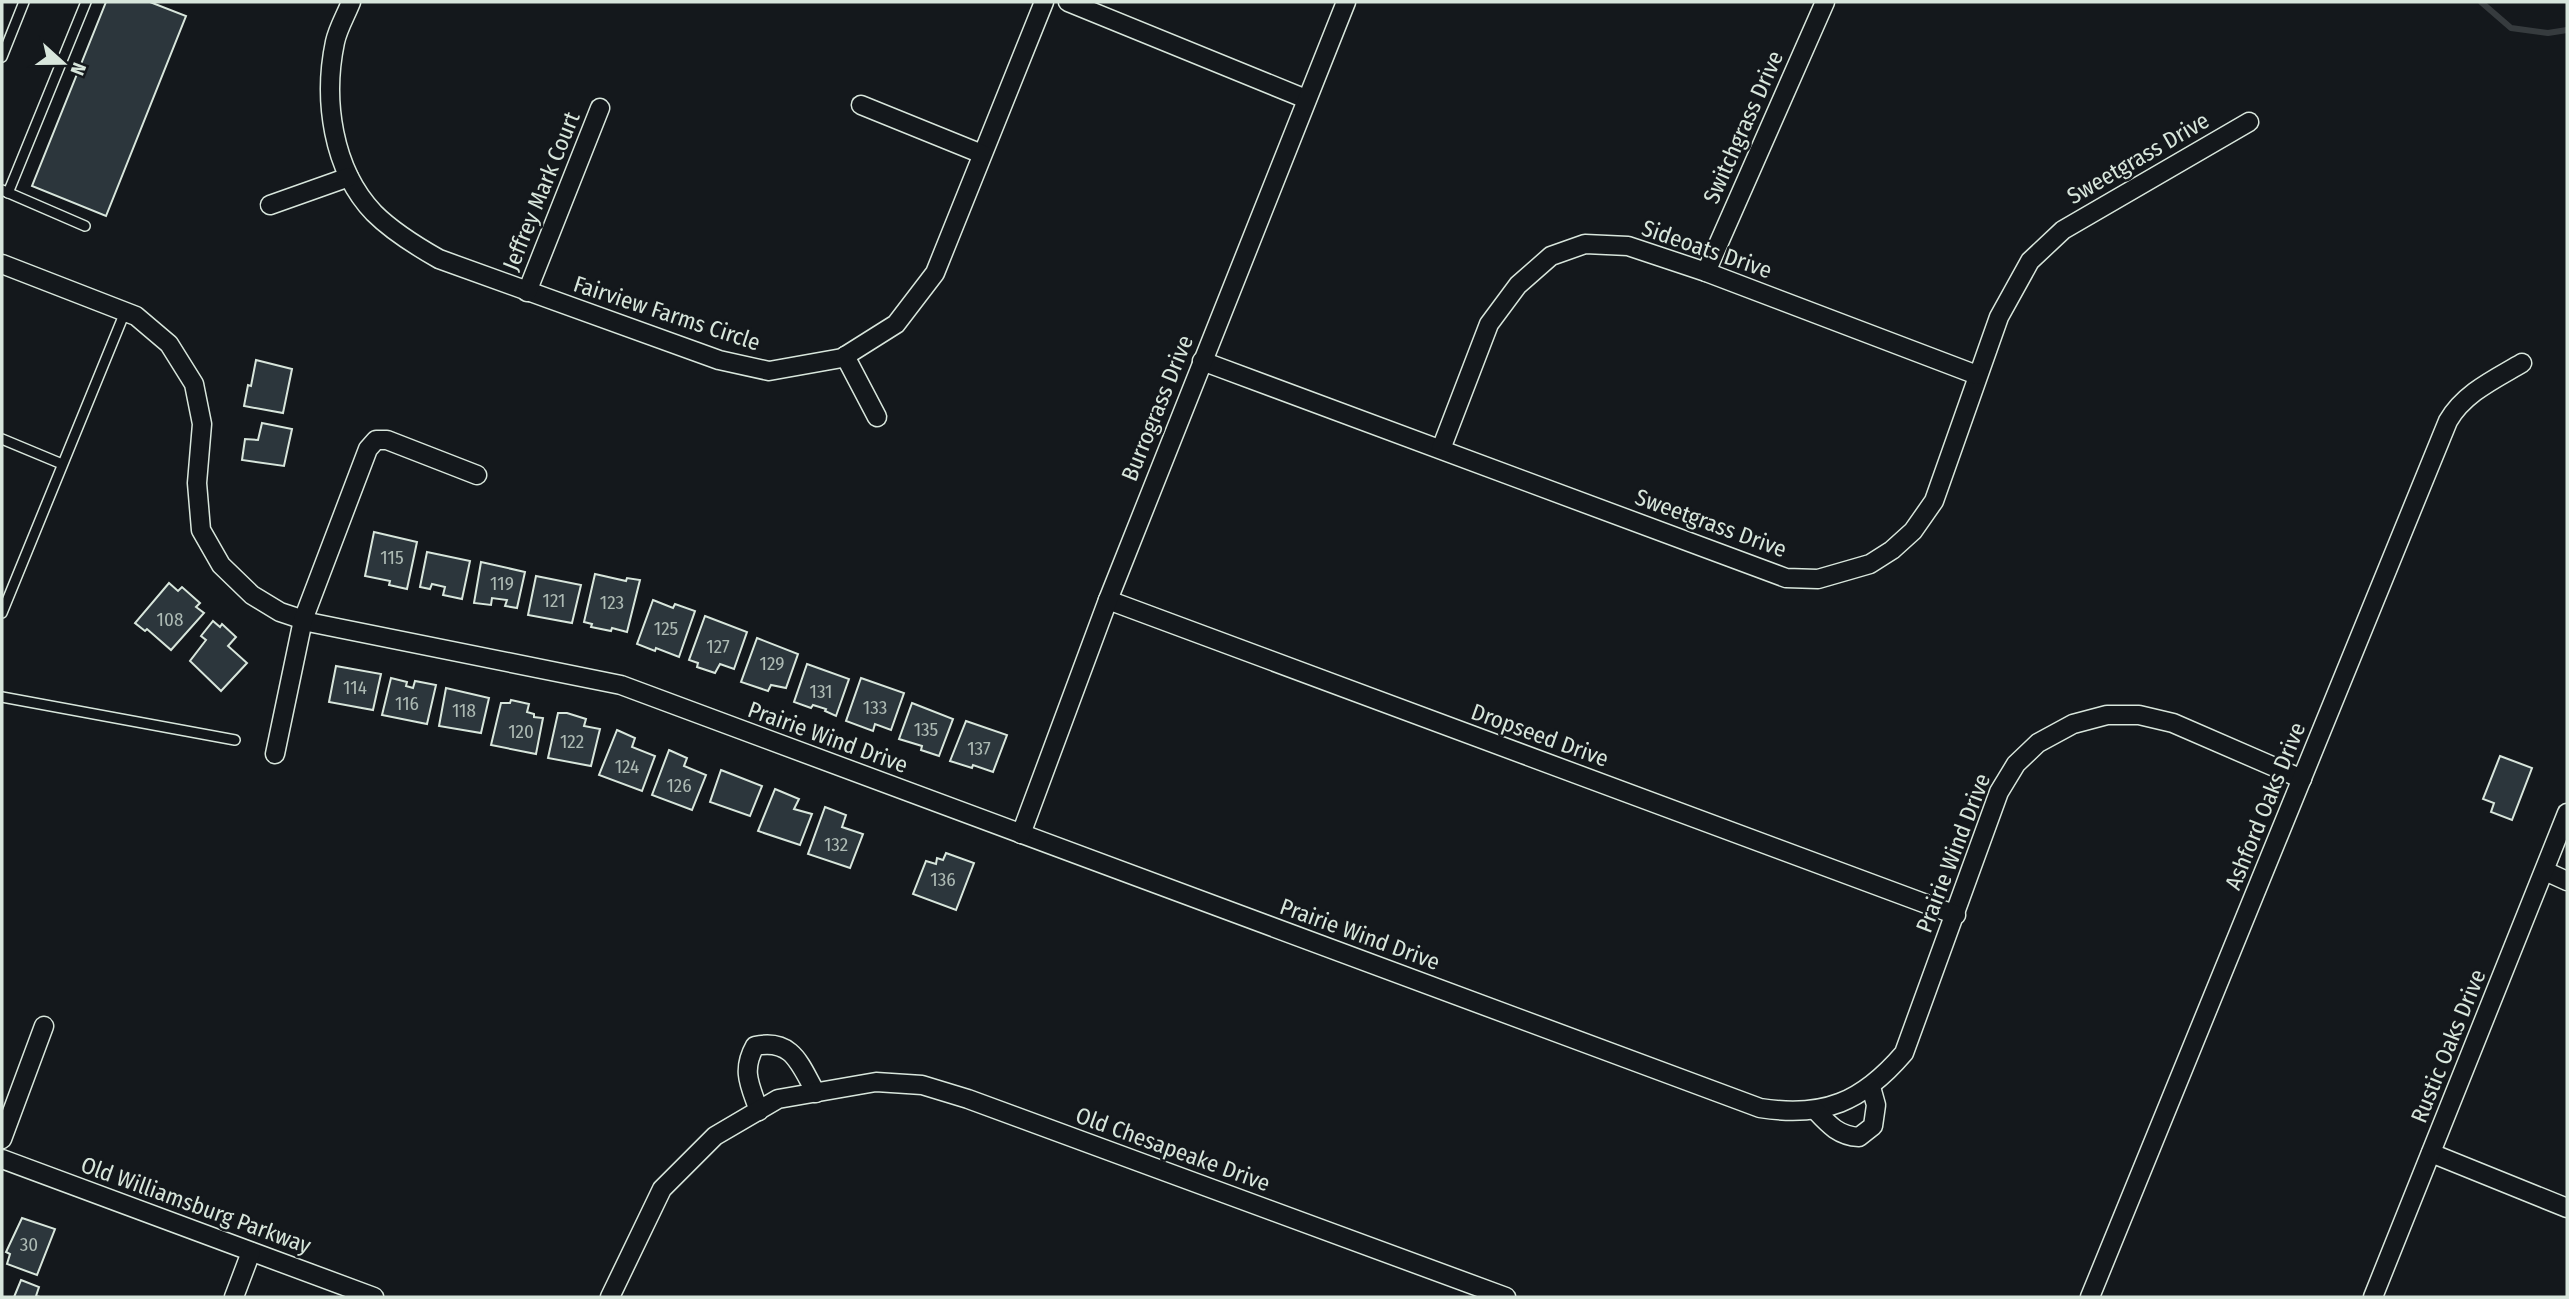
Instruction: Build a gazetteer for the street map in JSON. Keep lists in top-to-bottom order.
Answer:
{
  "streets": {
    "street": [
      "Switchgrass Drive",
      "Sweetgrass Drive",
      "Jeffrey Mark Court",
      "Sideoats Drive",
      "Fairview Farms Circle",
      "Burrograss Drive",
      "Dropseed Drive",
      "Prairie Wind Drive",
      "Ashford Oaks Drive",
      "Rustic Oaks Drive",
      "Old Chesapeake Drive",
      "Old Williamsburg Parkway"
    ]
  },
  "crossings": [
    ["Switchgrass Drive", "Sideoats Drive"],
    ["Sweetgrass Drive", "Sideoats Drive"],
    ["Sweetgrass Drive", "Burrograss Drive"],
    ["Jeffrey Mark Court", "Fairview Farms Circle"],
    ["Burrograss Drive", "Dropseed Drive"],
    ["Burrograss Drive", "Prairie Wind Drive"],
    ["Dropseed Drive", "Prairie Wind Drive"],
    ["Prairie Wind Drive", "Ashford Oaks Drive"]
  ],
  "house_numbers": [
    "115",
    "119",
    "121",
    "123",
    "108",
    "125",
    "127",
    "129",
    "114",
    "131",
    "116",
    "133",
    "118",
    "135",
    "120",
    "122",
    "137",
    "124",
    "126",
    "132",
    "136",
    "30"
  ],
  "north": "right"
}
